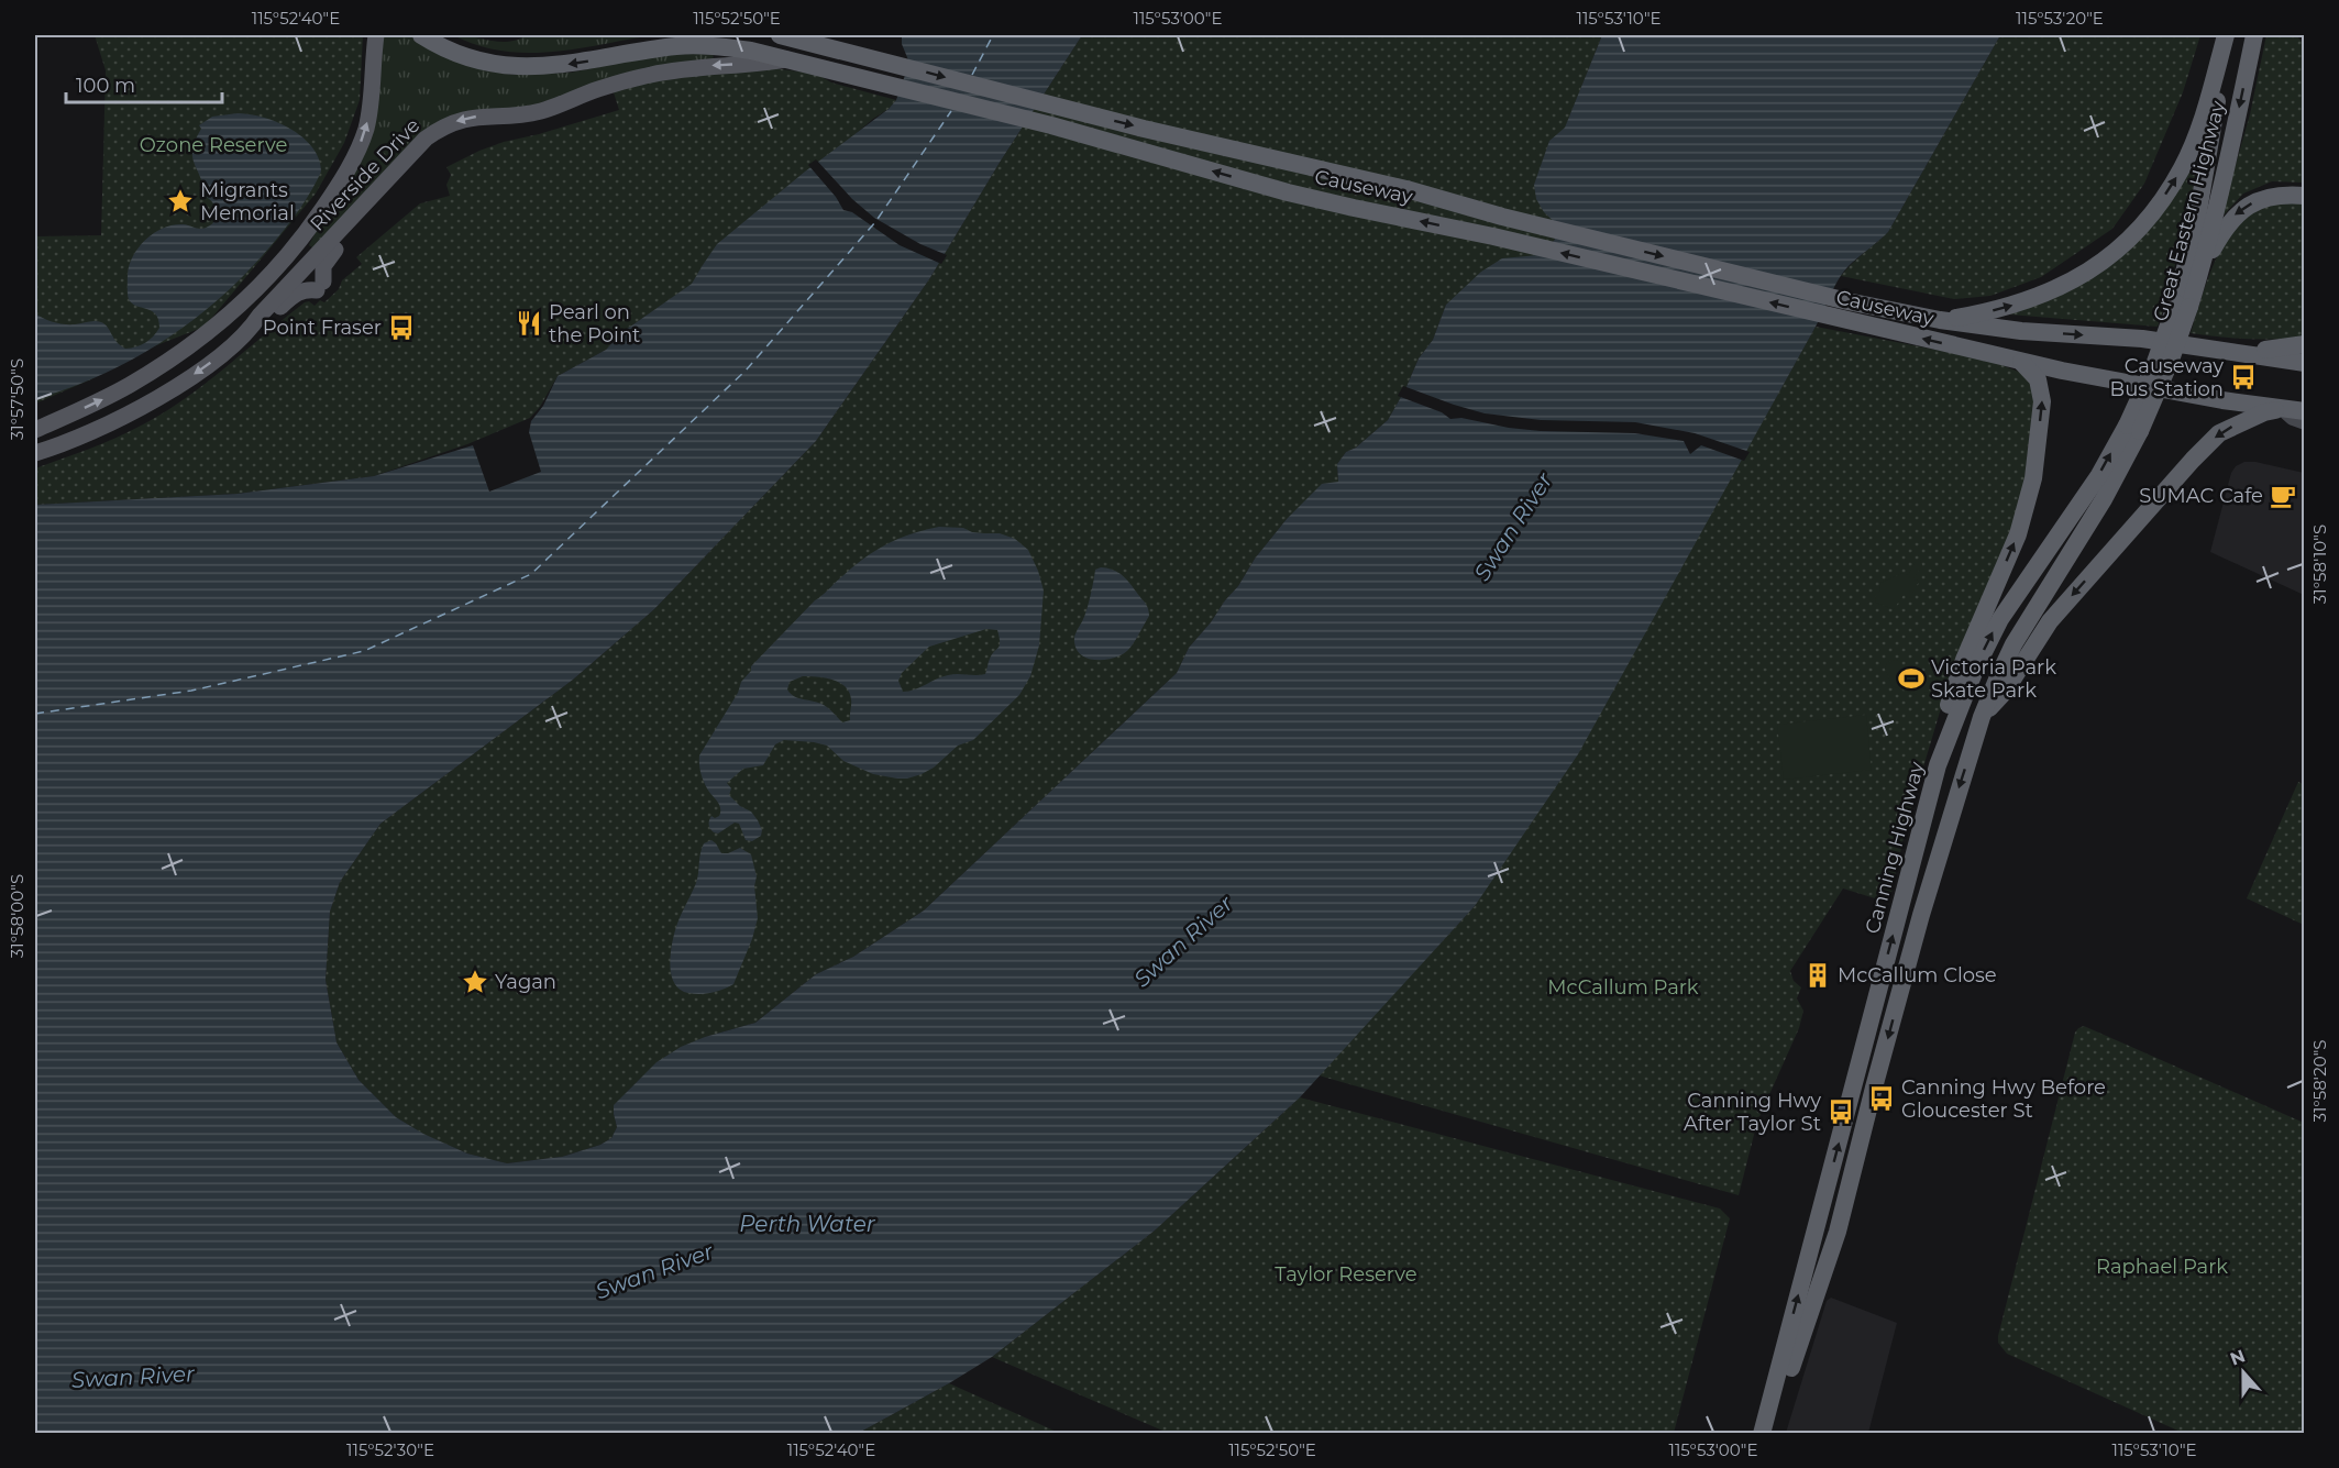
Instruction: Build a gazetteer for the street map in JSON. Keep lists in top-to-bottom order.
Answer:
{
  "streets": {
    "highway": ["Causeway", "Great Eastern Highway", "Canning Highway"],
    "main road": ["Riverside Drive"]
  },
  "crossings": [
    ["Riverside Drive", "Causeway"],
    ["Great Eastern Highway", "Canning Highway"]
  ],
  "water": ["Swan River", "Perth Water"],
  "parks": [
    "Ozone Reserve",
    "McCallum Park",
    "Raphael Park",
    "Taylor Reserve"
  ],
  "places": {
    "place": ["Migrants Memorial", "Yagan"],
    "restaurant": ["Pearl on the Point"],
    "bus stop": [
      "Point Fraser",
      "Causeway Bus Station",
      "Canning Hwy Before Gloucester St",
      "Canning Hwy After Taylor St"
    ],
    "cafe": ["SUMAC Cafe"],
    "sports": ["Victoria Park Skate Park"],
    "building": ["McCallum Close"]
  },
  "scale_bar": "100 m",
  "north": "top",
  "coordinates": [
    "115°52'40\"E",
    "115°52'50\"E",
    "115°53'00\"E",
    "115°53'10\"E",
    "115°53'20\"E",
    "31°57'50\"S",
    "31°58'10\"S",
    "31°58'00\"S",
    "31°58'20\"S",
    "115°52'30\"E"
  ]
}
